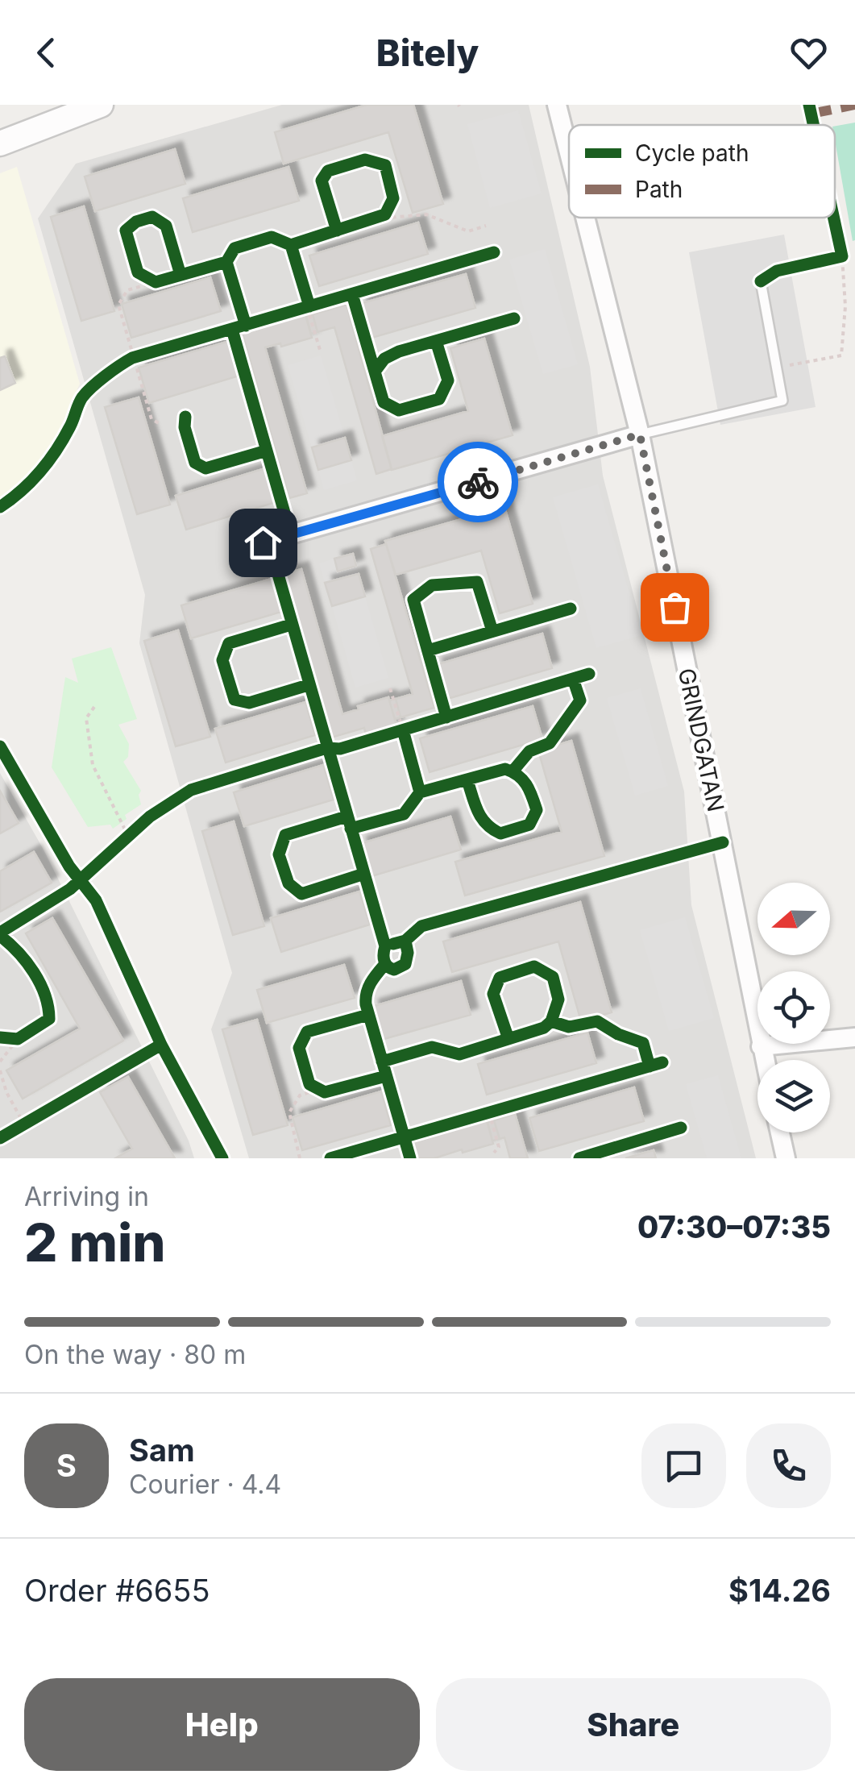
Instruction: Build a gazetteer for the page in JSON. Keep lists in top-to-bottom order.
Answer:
{
  "streets": {
    "street": ["GRINDGATAN"]
  },
  "legend": ["Cycle path", "Path"],
  "north": "left",
  "page": {
    "header": "Bitely",
    "heading": ["2 min", "Arriving in", "07:30–07:35"],
    "panel": [
      "Sam",
      "Courier · 4.4",
      "Order #6655",
      "$14.26"
    ],
    "bar": "On the way · 80 m",
    "round": "S",
    "buttons": ["Help", "Share"]
  }
}
